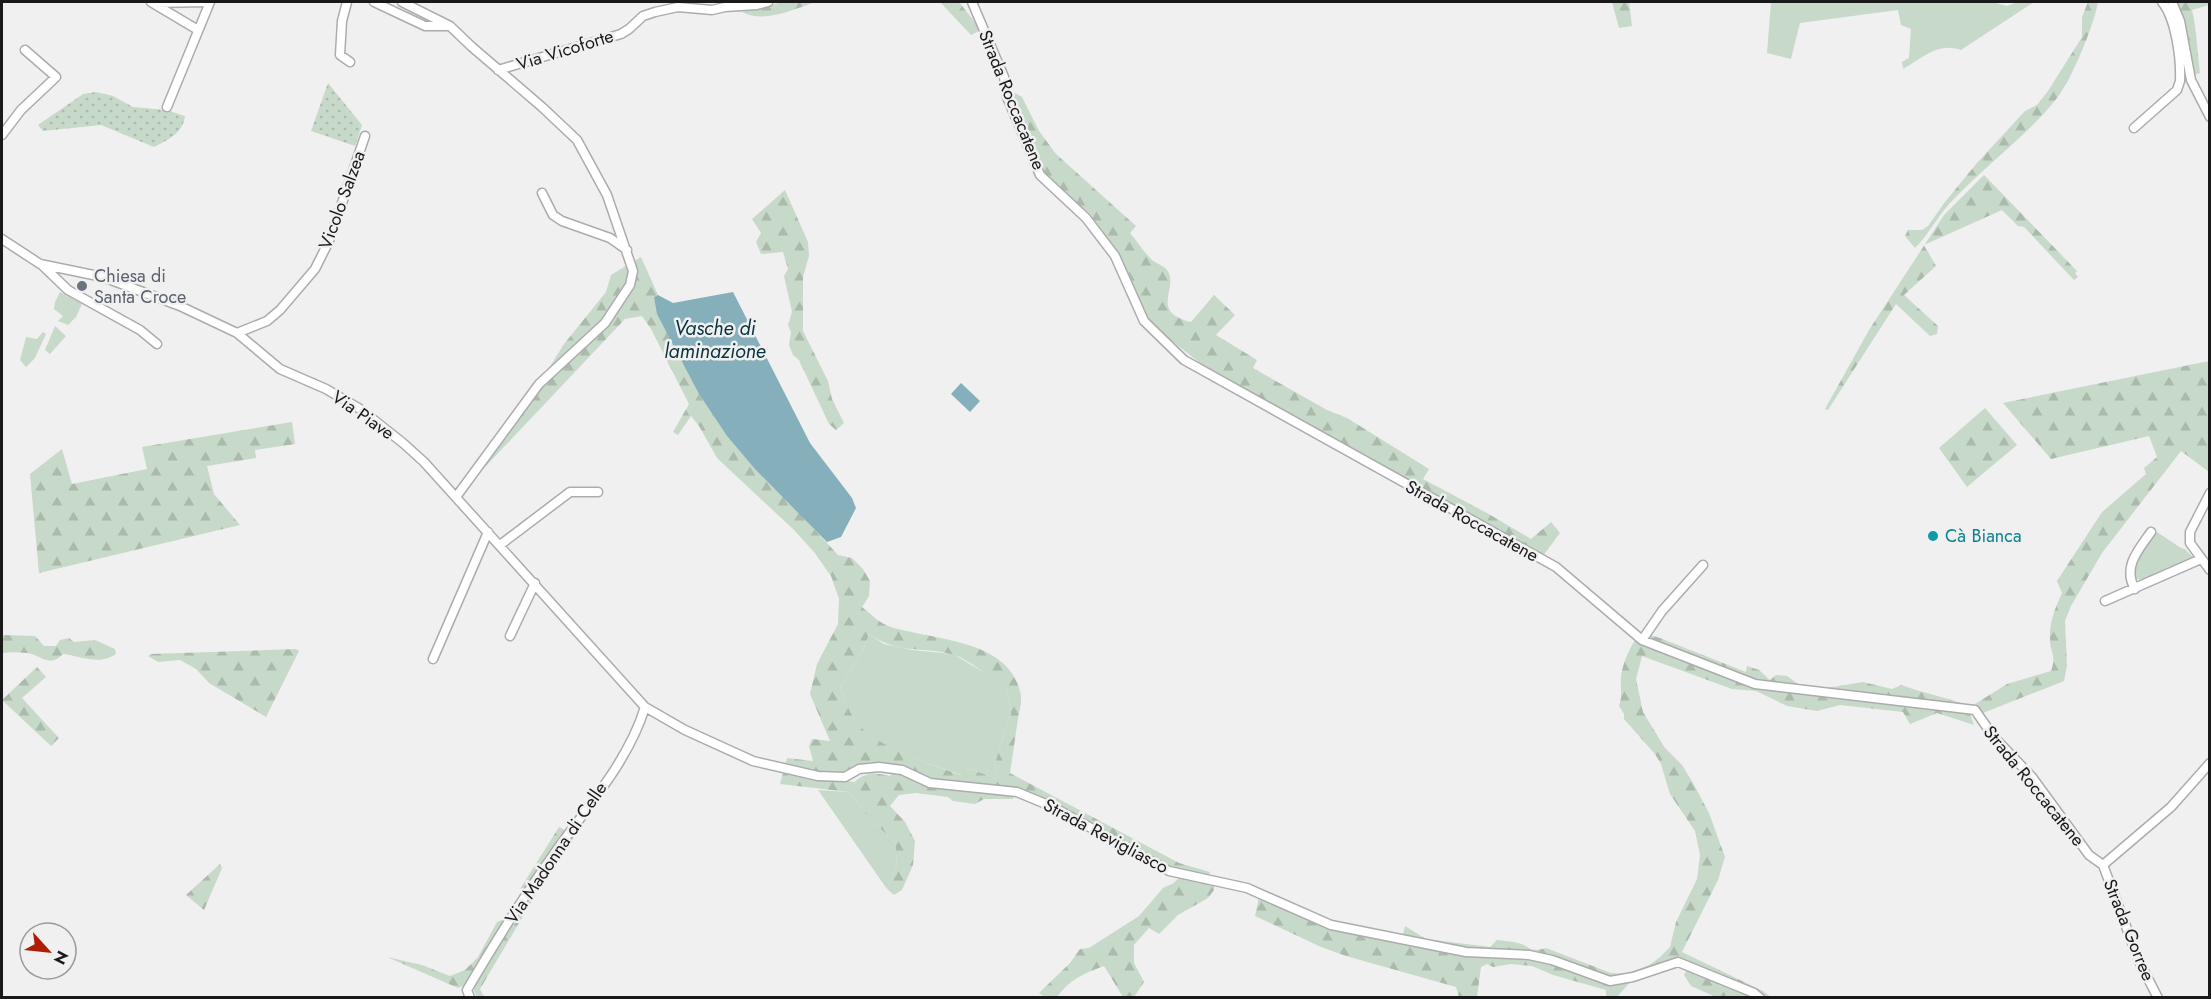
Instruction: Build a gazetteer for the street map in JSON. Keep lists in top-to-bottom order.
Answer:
{
  "streets": {
    "street": [
      "Via Vicoforte",
      "Strada Roccacatene",
      "Vicolo Salzea",
      "Via Piave",
      "Strada Revigliasco",
      "Via Madonna di Celle",
      "Strada Gorree"
    ]
  },
  "crossings": [
    ["Strada Roccacatene", "Strada Gorree"],
    ["Vicolo Salzea", "Via Piave"],
    ["Via Piave", "Strada Revigliasco"],
    ["Via Piave", "Via Madonna di Celle"],
    ["Strada Revigliasco", "Via Madonna di Celle"]
  ],
  "water": ["Vasche di laminazione"],
  "places": ["Chiesa di Santa Croce", "Cà Bianca"],
  "north": "bottom right"
}
